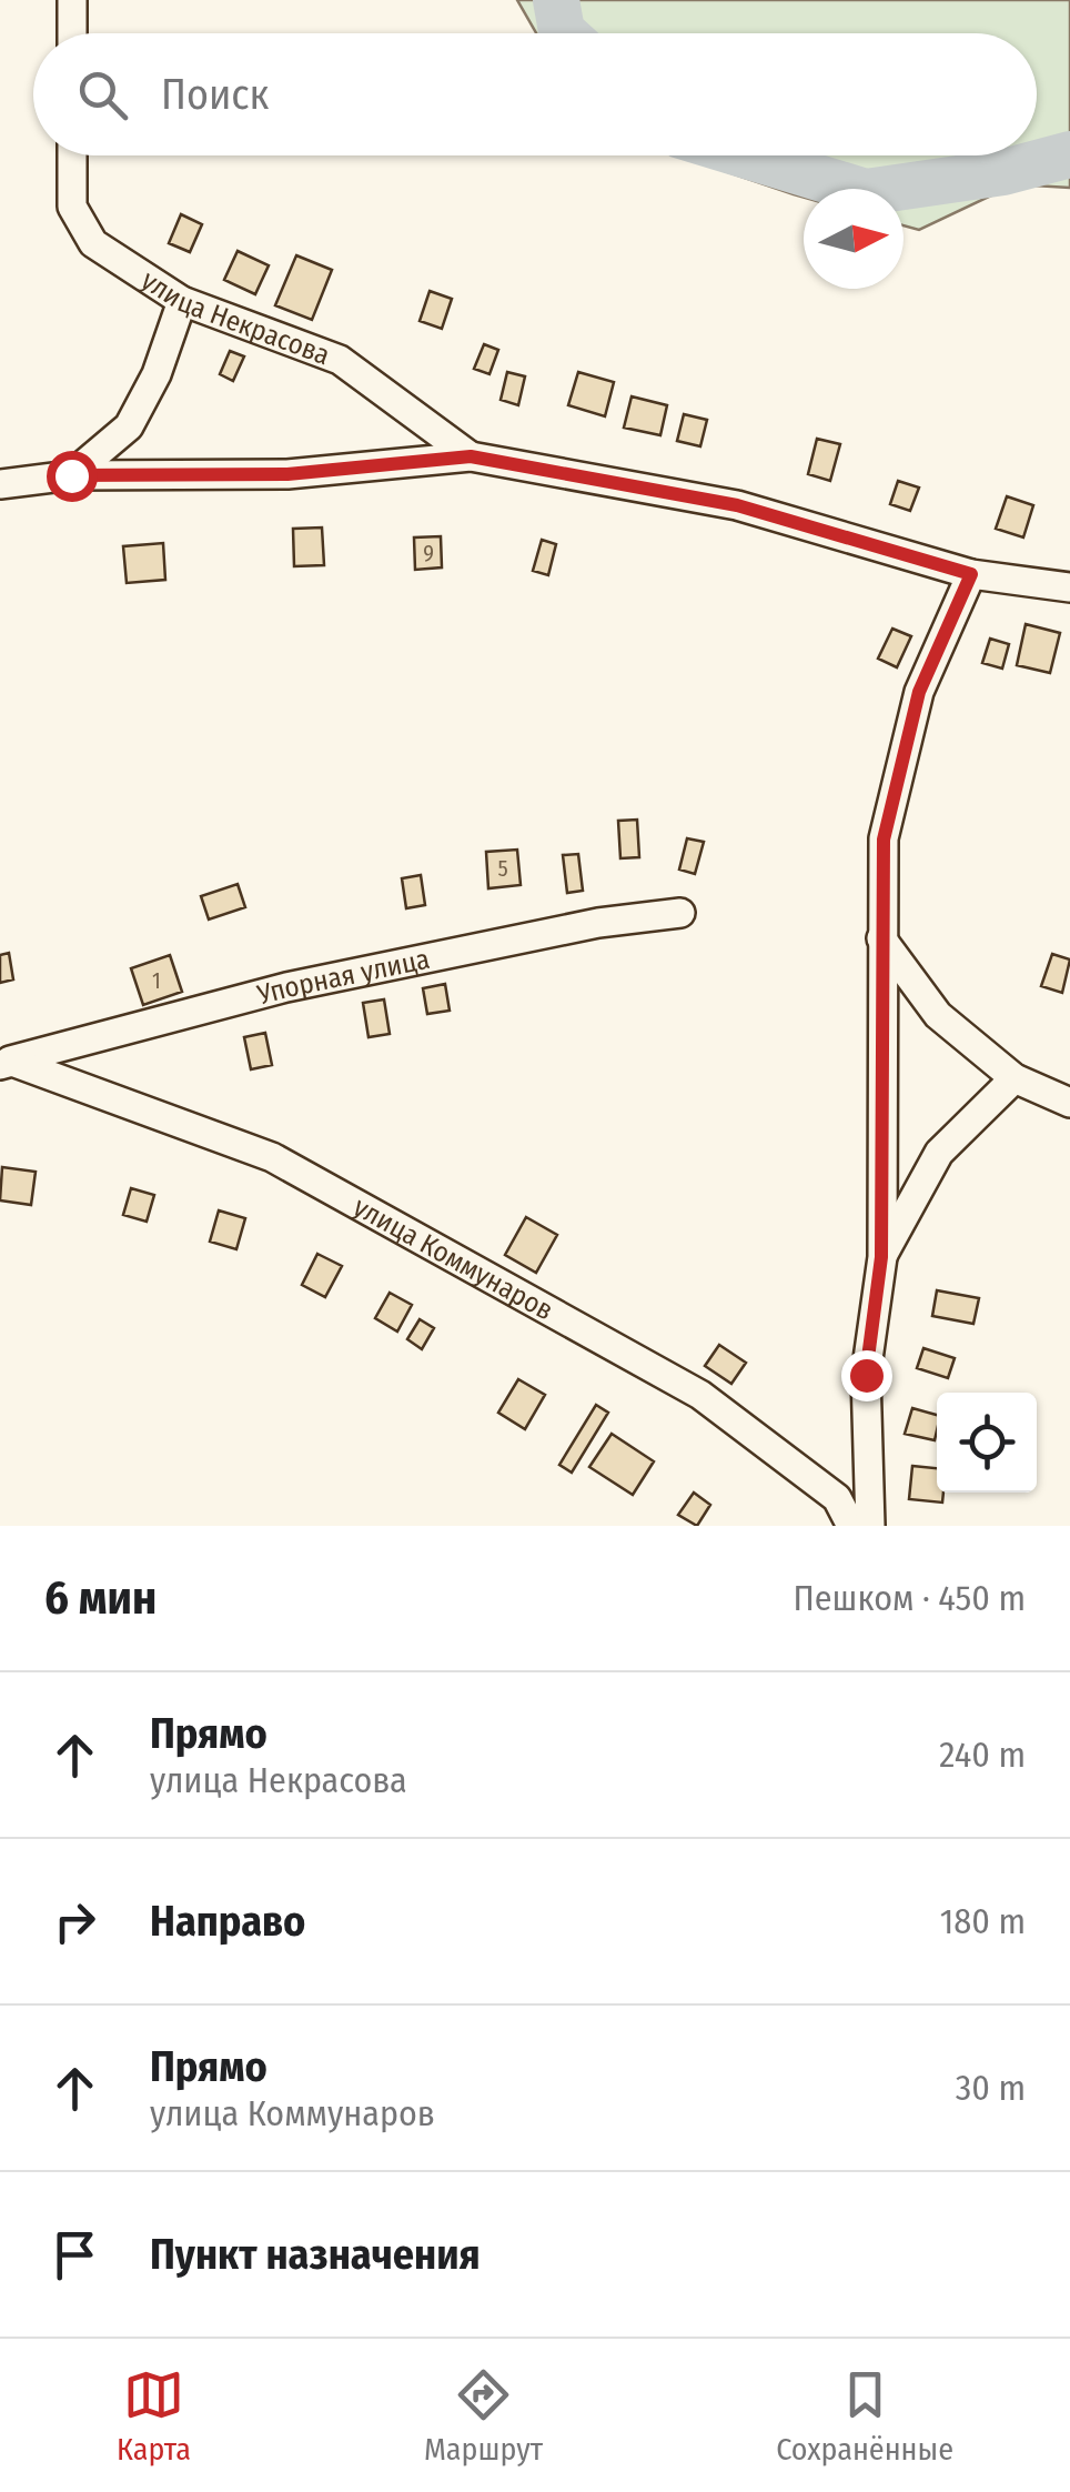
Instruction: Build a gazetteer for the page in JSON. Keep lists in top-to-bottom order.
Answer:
{
  "streets": {
    "street": ["улица Некрасова", "Упорная улица", "улица Коммунаров"]
  },
  "crossings": [
    ["Упорная улица", "улица Коммунаров"]
  ],
  "house_numbers": ["9", "5", "1"],
  "north": "right",
  "page": {
    "search": "Поиск",
    "heading": ["6 мин", "Пешком · 450 m"],
    "list": [
      ["Прямо", "улица Некрасова", "240 m"],
      ["Направо", "180 m"],
      ["Прямо", "улица Коммунаров", "30 m"],
      "Пункт назначения"
    ],
    "nav": ["Карта", "Маршрут", "Сохранённые"]
  }
}
